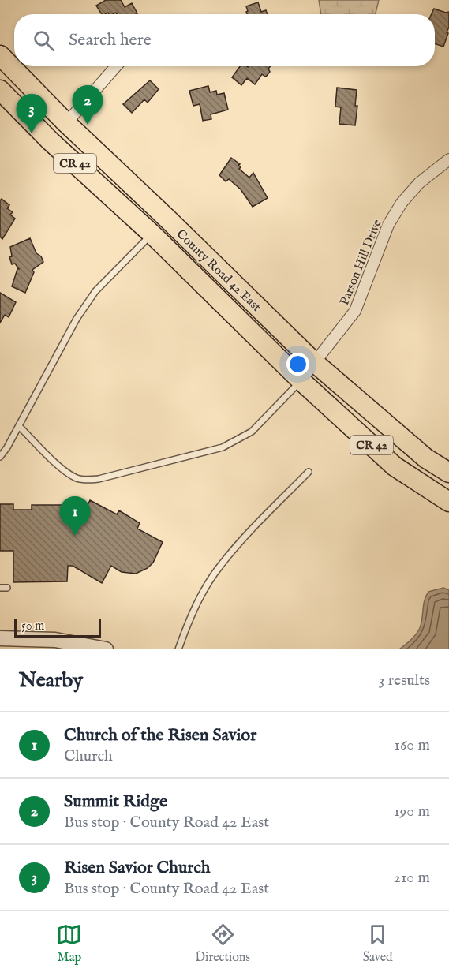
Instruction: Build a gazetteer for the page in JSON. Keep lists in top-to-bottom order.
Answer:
{
  "streets": {
    "highway": ["CR 42", "County Road 42 East"],
    "street": ["Parson Hill Drive"]
  },
  "crossings": [
    ["Parson Hill Drive", "County Road 42 East"]
  ],
  "scale_bar": "50 m",
  "page": {
    "search": "Search here",
    "pins": ["2", "3", "1"],
    "scale": "50 m",
    "heading": ["Nearby", "3 results"],
    "list": [
      {
        "mark": "1",
        "name": "Church of the Risen Savior",
        "note": "Church",
        "value": "160 m"
      },
      {
        "mark": "2",
        "name": "Summit Ridge",
        "note": "Bus stop · County Road 42 East",
        "value": "190 m"
      },
      {
        "mark": "3",
        "name": "Risen Savior Church",
        "note": "Bus stop · County Road 42 East",
        "value": "210 m"
      }
    ],
    "nav": ["Map", "Directions", "Saved"]
  }
}
